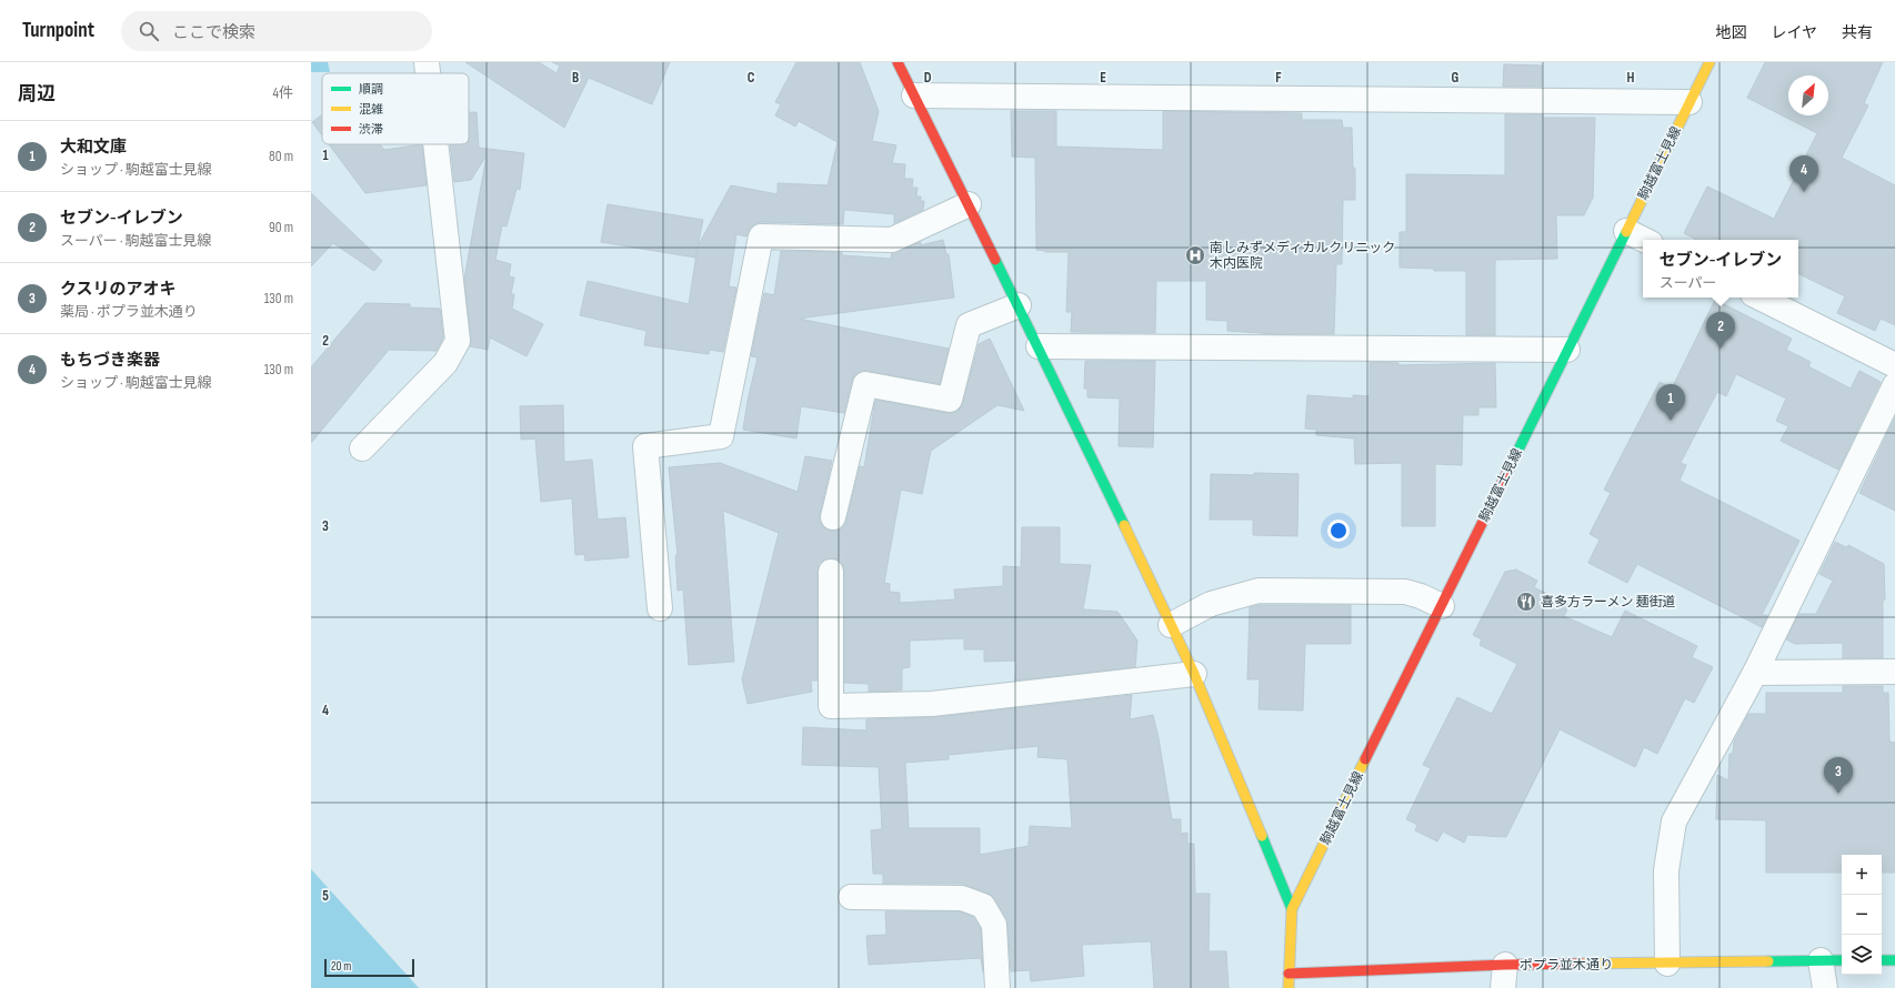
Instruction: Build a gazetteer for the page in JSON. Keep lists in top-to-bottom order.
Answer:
{
  "streets": {
    "street": ["駒越富士見線", "ポプラ並木通り"]
  },
  "places": {
    "hospital": ["南しみずメディカルクリニック 木内医院"],
    "restaurant": ["喜多方ラーメン 麺街道"]
  },
  "legend": ["順調", "混雑", "渋滞"],
  "scale_bar": "20 m",
  "north": "top right",
  "page": {
    "header": "Turnpoint",
    "search": "ここで検索",
    "nav": ["地図", "レイヤ", "共有"],
    "heading": ["周辺", "4件"],
    "list": [
      {
        "mark": "1",
        "name": "大和文庫",
        "note": "ショップ · 駒越富士見線",
        "value": "80 m"
      },
      {
        "mark": "2",
        "name": "セブン-イレブン",
        "note": "スーパー · 駒越富士見線",
        "value": "90 m"
      },
      {
        "mark": "3",
        "name": "クスリのアオキ",
        "note": "薬局 · ポプラ並木通り",
        "value": "130 m"
      },
      {
        "mark": "4",
        "name": "もちづき楽器",
        "note": "ショップ · 駒越富士見線",
        "value": "130 m"
      }
    ],
    "pins": [
      "4",
      "2",
      "1",
      "3"
    ],
    "popup": ["セブン-イレブン", "スーパー"],
    "map_buttons": ["+", "−"],
    "scale": "20 m"
  },
  "grid": {
    "columns": [
      "B",
      "C",
      "D",
      "E",
      "F",
      "G",
      "H"
    ],
    "rows": [
      "1",
      "2",
      "3",
      "4",
      "5"
    ]
  }
}
